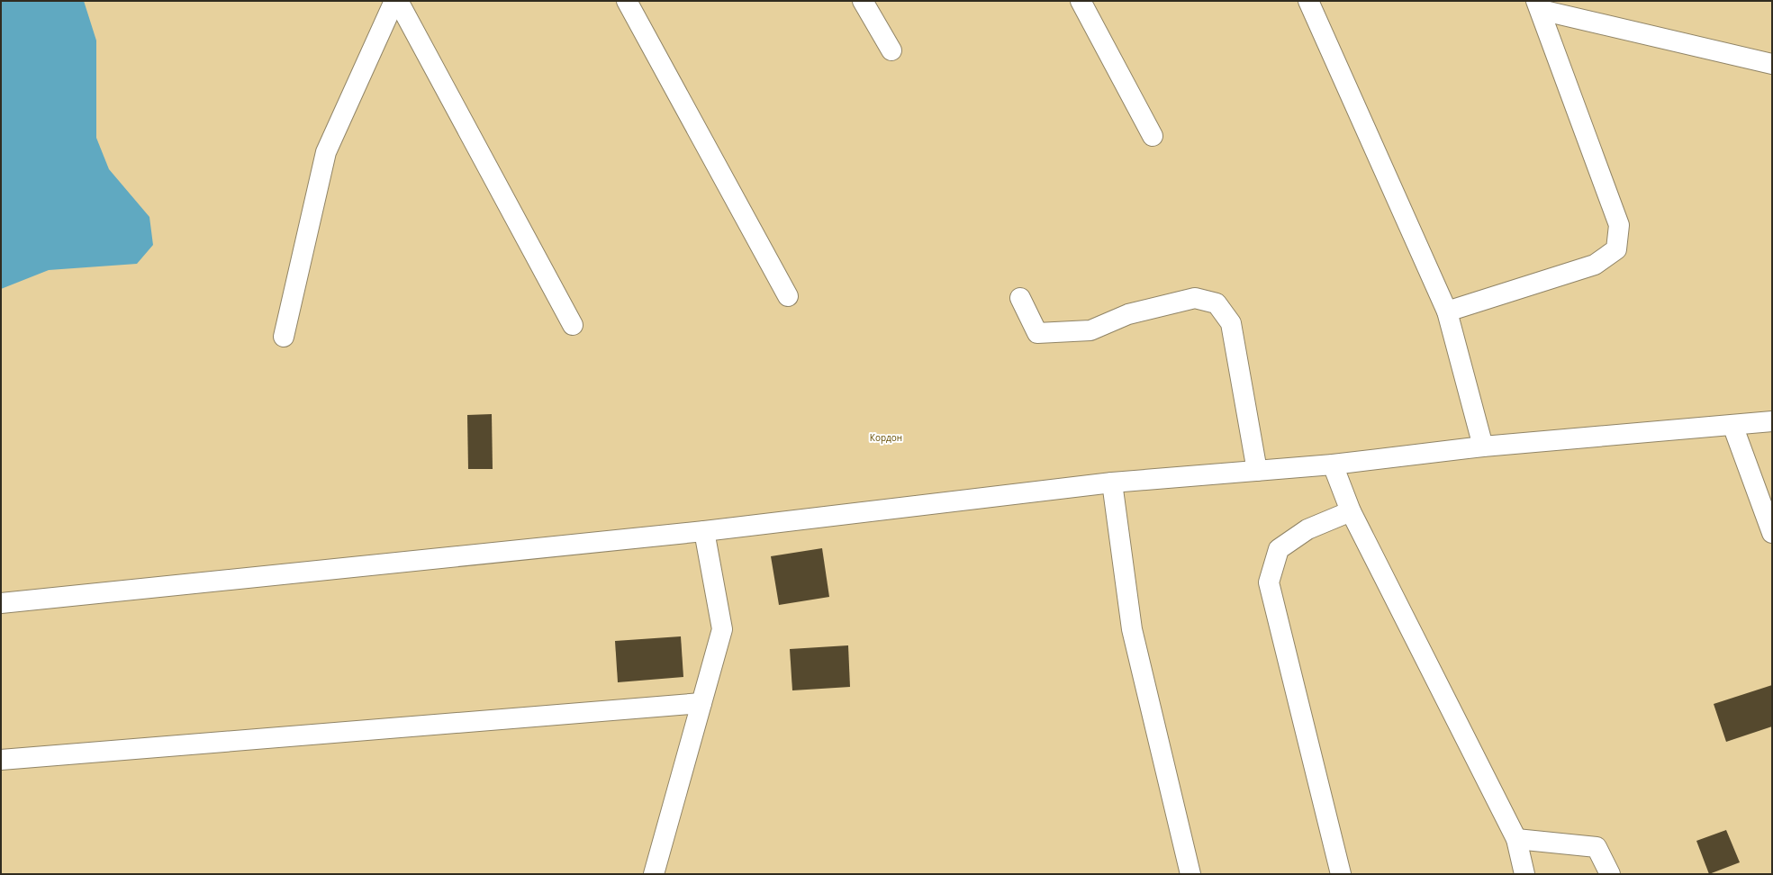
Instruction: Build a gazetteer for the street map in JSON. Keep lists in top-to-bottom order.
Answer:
{
  "parks": ["Кордон"]
}
